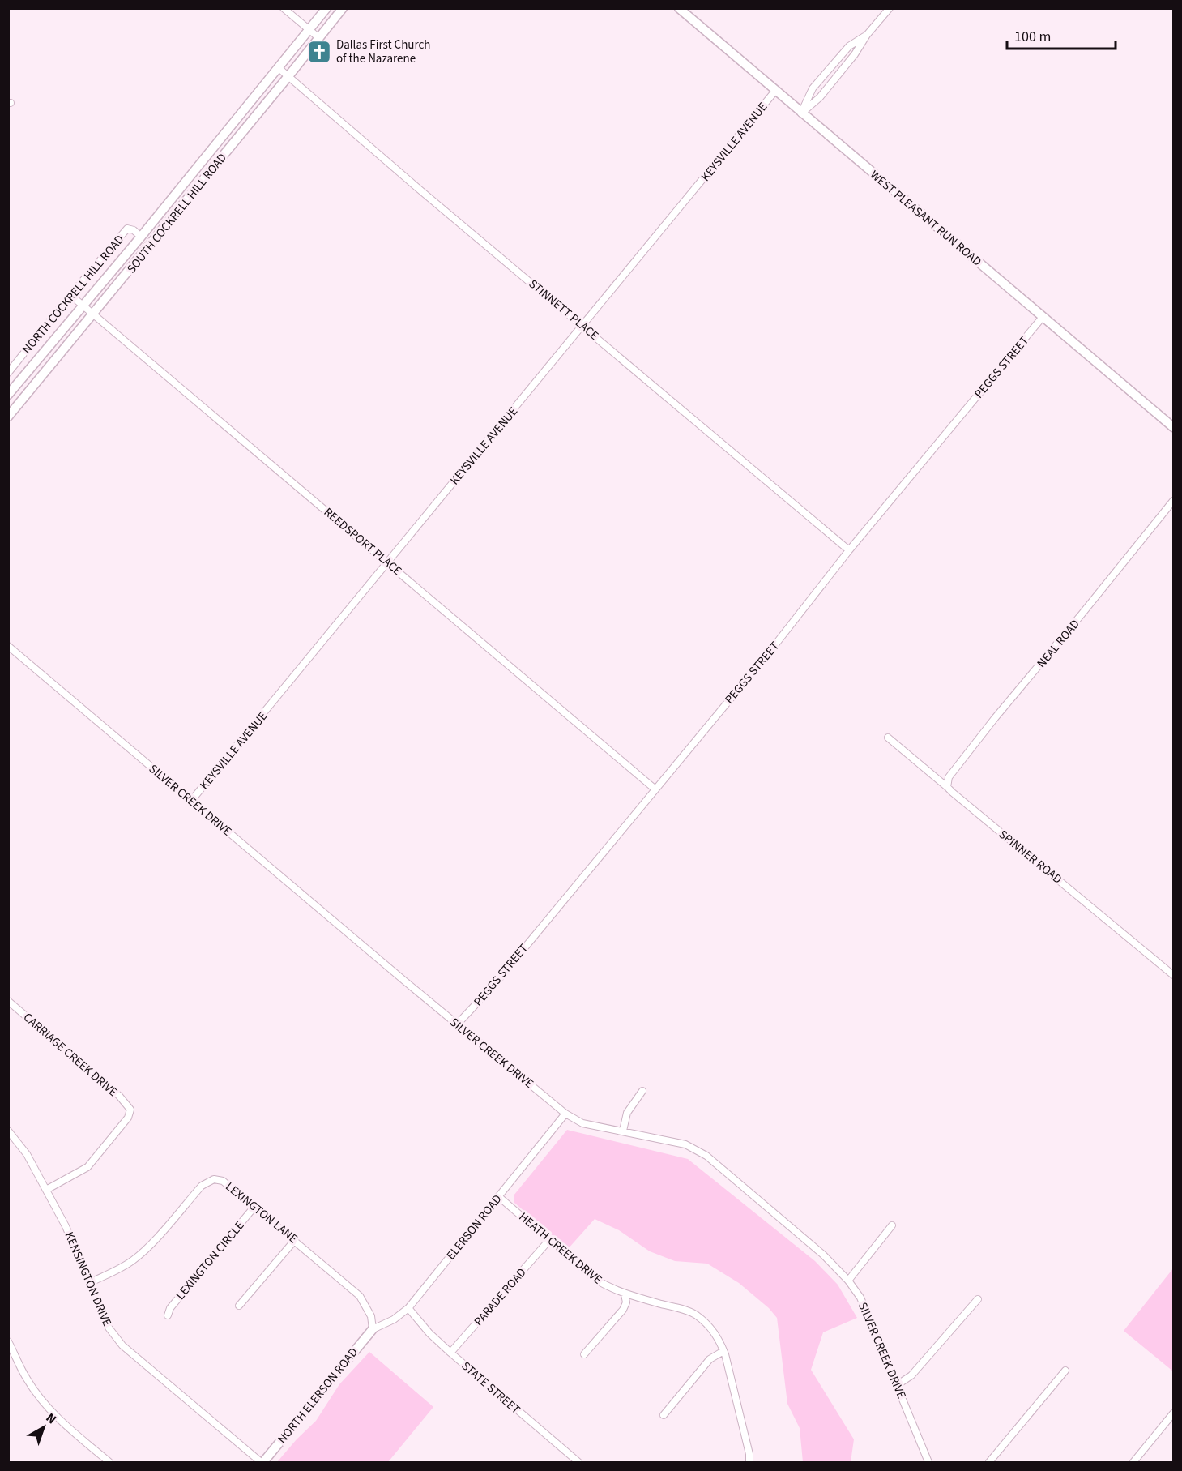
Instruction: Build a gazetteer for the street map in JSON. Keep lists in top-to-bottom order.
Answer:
{
  "streets": {
    "main road": ["SOUTH COCKRELL HILL ROAD", "WEST PLEASANT RUN ROAD", "NORTH ELERSON ROAD"],
    "street": [
      "KEYSVILLE AVENUE",
      "NORTH COCKRELL HILL ROAD",
      "STINNETT PLACE",
      "PEGGS STREET",
      "REEDSPORT PLACE",
      "NEAL ROAD",
      "SILVER CREEK DRIVE",
      "SPINNER ROAD",
      "CARRIAGE CREEK DRIVE",
      "LEXINGTON LANE",
      "ELERSON ROAD",
      "HEATH CREEK DRIVE",
      "LEXINGTON CIRCLE",
      "KENSINGTON DRIVE",
      "PARADE ROAD",
      "STATE STREET"
    ]
  },
  "crossings": [
    ["KEYSVILLE AVENUE", "WEST PLEASANT RUN ROAD"],
    ["KEYSVILLE AVENUE", "STINNETT PLACE"],
    ["KEYSVILLE AVENUE", "REEDSPORT PLACE"],
    ["KEYSVILLE AVENUE", "SILVER CREEK DRIVE"],
    ["SOUTH COCKRELL HILL ROAD", "NORTH COCKRELL HILL ROAD"],
    ["SOUTH COCKRELL HILL ROAD", "STINNETT PLACE"],
    ["SOUTH COCKRELL HILL ROAD", "REEDSPORT PLACE"],
    ["WEST PLEASANT RUN ROAD", "PEGGS STREET"],
    ["NORTH COCKRELL HILL ROAD", "REEDSPORT PLACE"],
    ["STINNETT PLACE", "PEGGS STREET"],
    ["PEGGS STREET", "REEDSPORT PLACE"],
    ["PEGGS STREET", "SILVER CREEK DRIVE"],
    ["NEAL ROAD", "SPINNER ROAD"],
    ["SILVER CREEK DRIVE", "ELERSON ROAD"],
    ["CARRIAGE CREEK DRIVE", "KENSINGTON DRIVE"],
    ["LEXINGTON LANE", "ELERSON ROAD"],
    ["LEXINGTON LANE", "LEXINGTON CIRCLE"],
    ["LEXINGTON LANE", "KENSINGTON DRIVE"],
    ["LEXINGTON LANE", "NORTH ELERSON ROAD"],
    ["ELERSON ROAD", "HEATH CREEK DRIVE"],
    ["ELERSON ROAD", "STATE STREET"],
    ["ELERSON ROAD", "NORTH ELERSON ROAD"],
    ["HEATH CREEK DRIVE", "PARADE ROAD"],
    ["KENSINGTON DRIVE", "NORTH ELERSON ROAD"],
    ["PARADE ROAD", "STATE STREET"]
  ],
  "places": {
    "church": ["Dallas First Church of the Nazarene"]
  },
  "scale_bar": "100 m",
  "north": "top right"
}
